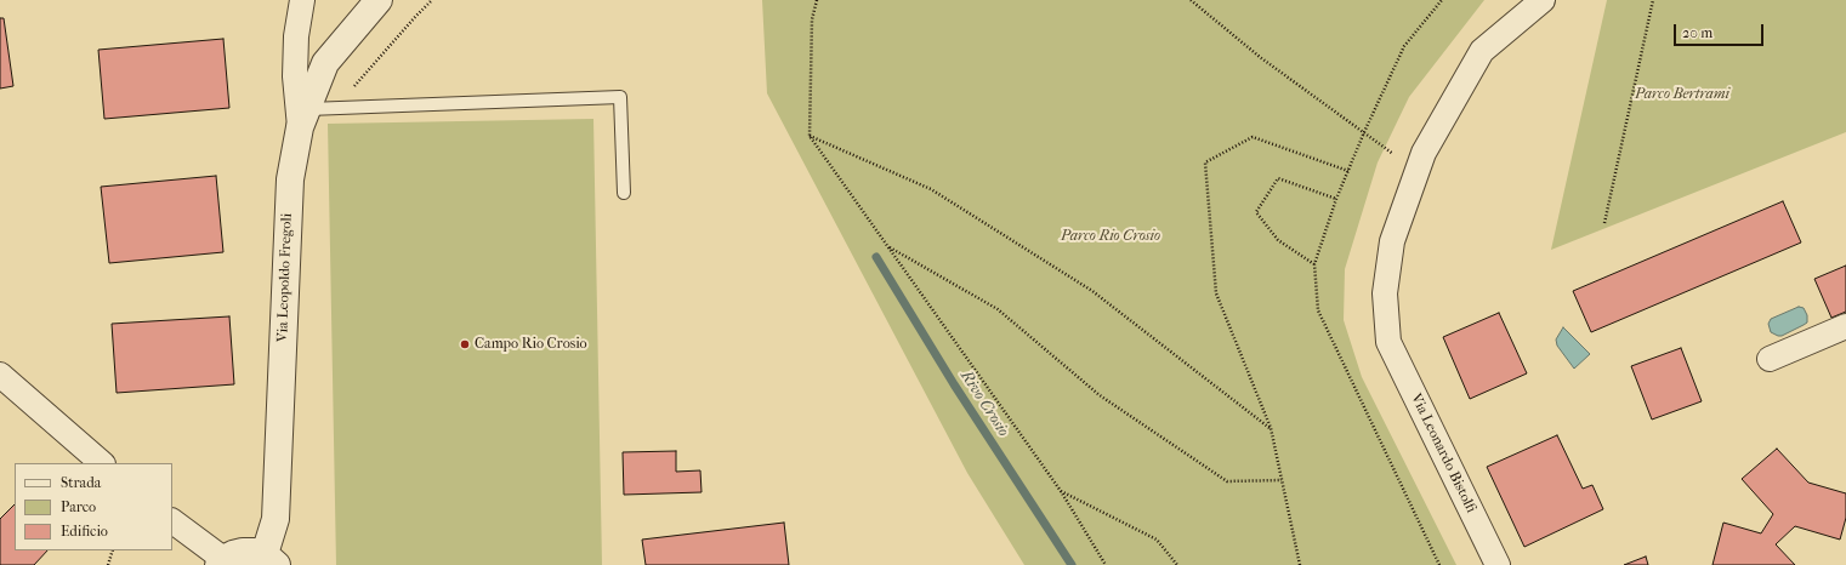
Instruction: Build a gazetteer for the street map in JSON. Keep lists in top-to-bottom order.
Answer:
{
  "streets": {
    "street": ["Via Leopoldo Fregoli", "Via Leonardo Bistolfi"]
  },
  "water": ["Rivo Crosio"],
  "parks": ["Parco Bertrami", "Parco Rio Crosio"],
  "places": ["Campo Rio Crosio"],
  "legend": ["Strada", "Parco", "Edificio"],
  "scale_bar": "20 m"
}
